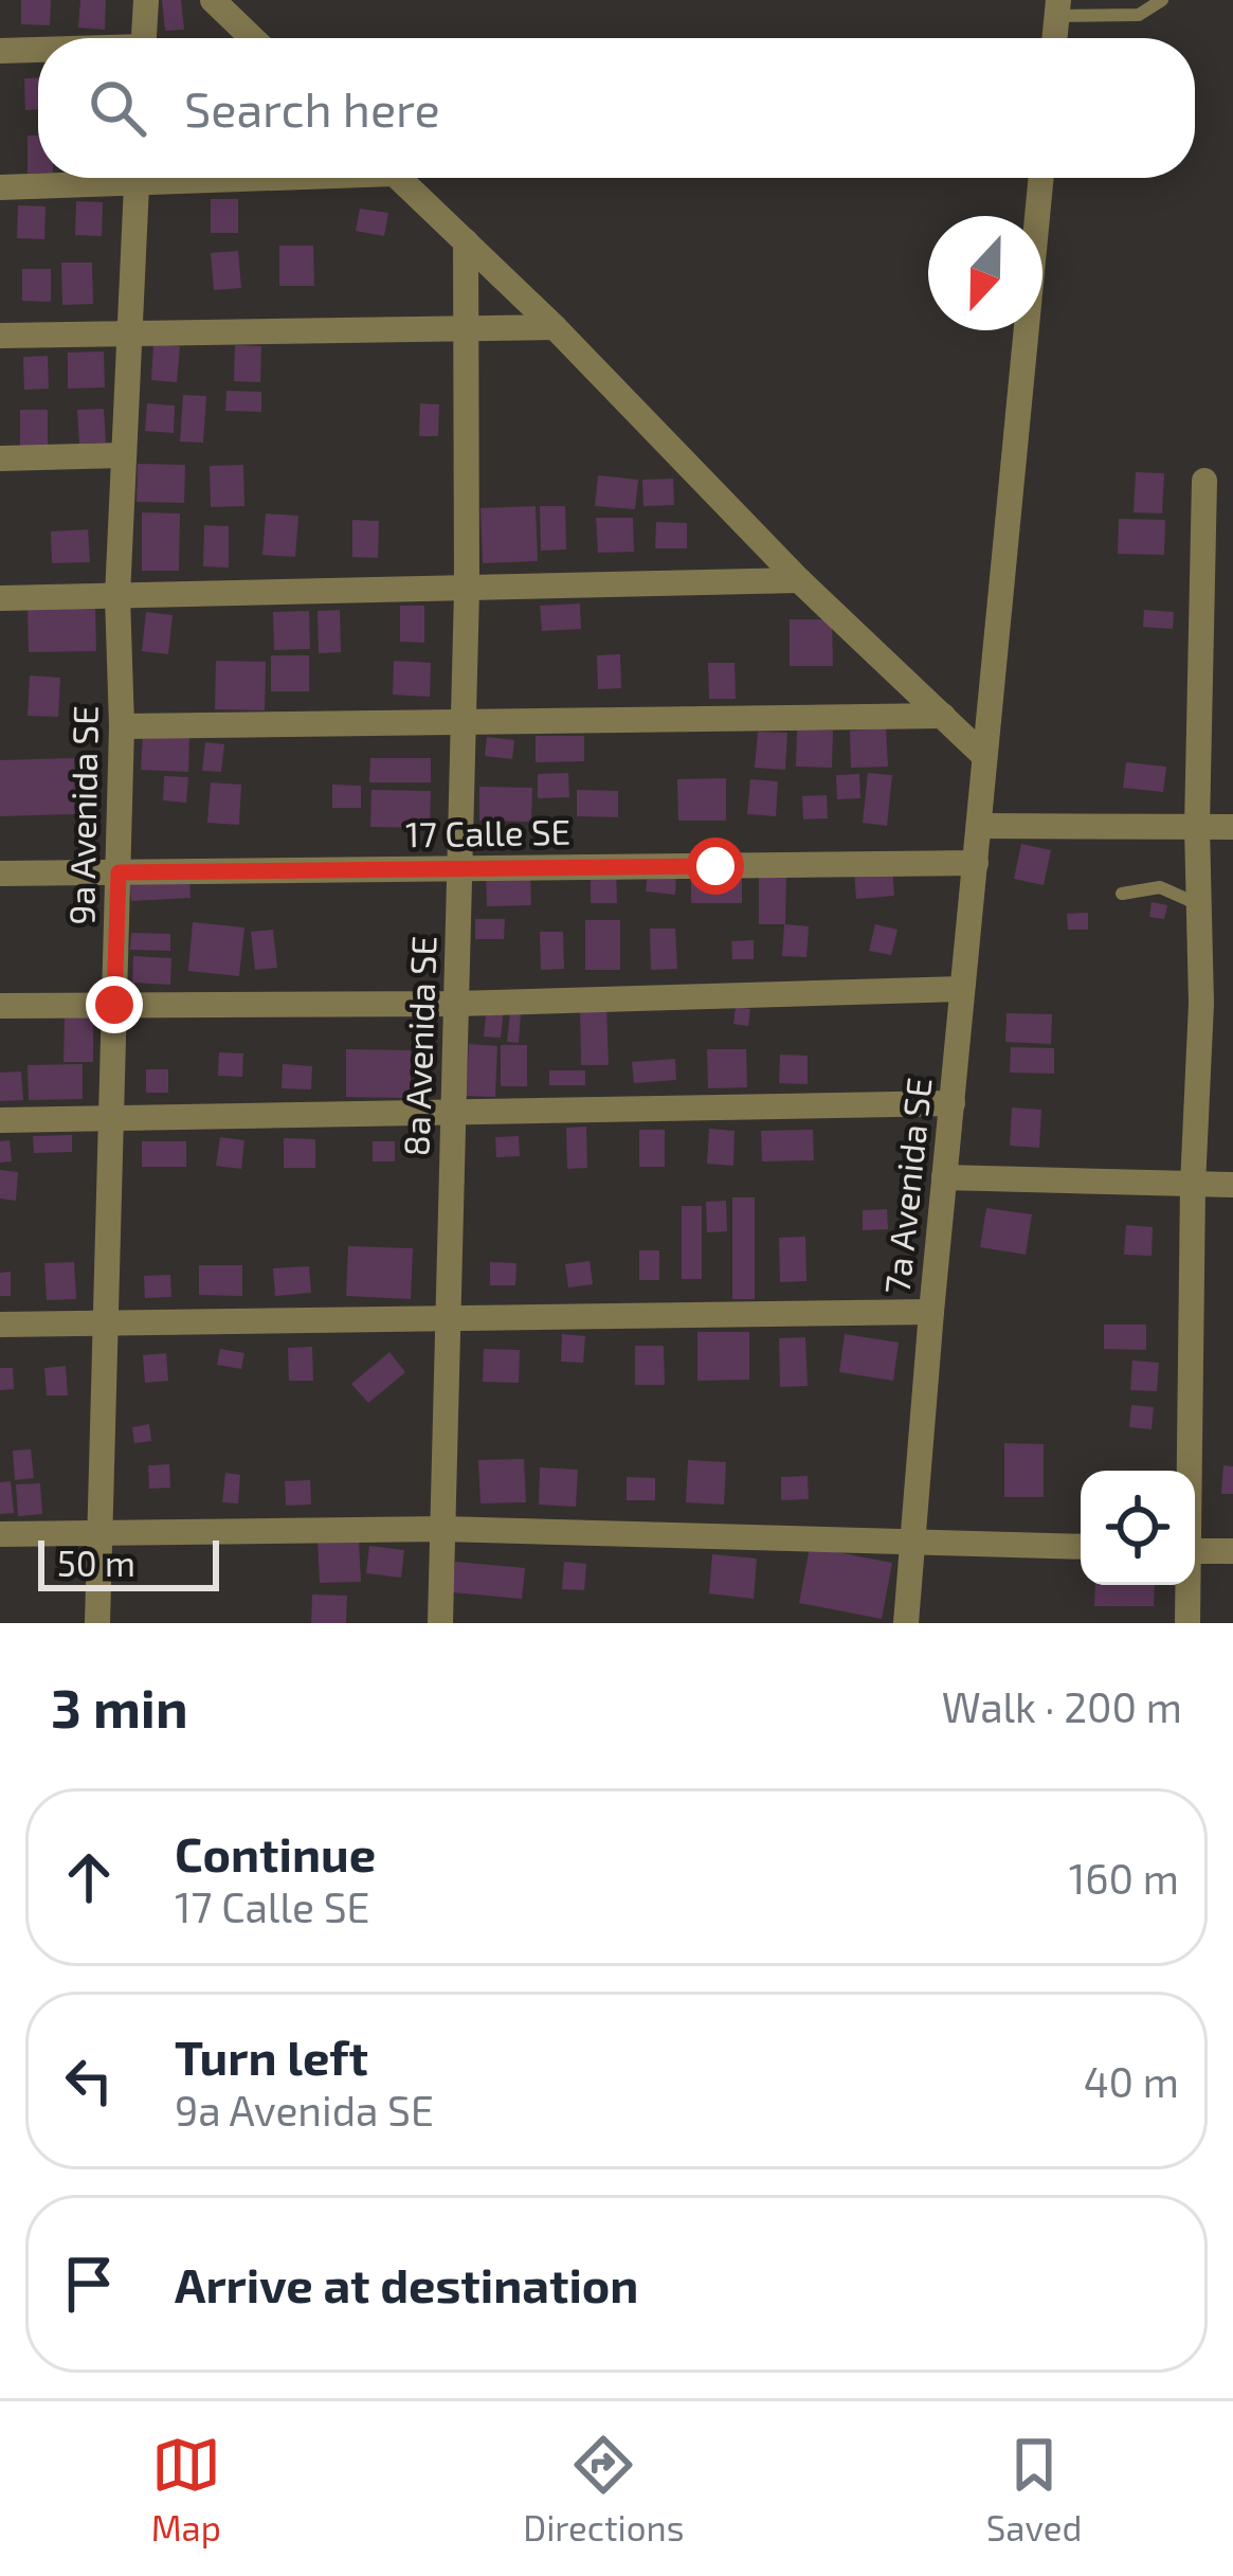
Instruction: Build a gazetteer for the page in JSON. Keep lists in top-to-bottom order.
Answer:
{
  "streets": {
    "street": [
      "9a Avenida SE",
      "17 Calle SE",
      "8a Avenida SE",
      "7a Avenida SE"
    ]
  },
  "crossings": [
    ["9a Avenida SE", "17 Calle SE"],
    ["17 Calle SE", "8a Avenida SE"],
    ["17 Calle SE", "7a Avenida SE"]
  ],
  "scale_bar": "50 m",
  "north": "bottom",
  "page": {
    "search": "Search here",
    "scale": "50 m",
    "heading": ["3 min", "Walk · 200 m"],
    "list": [
      ["Continue", "17 Calle SE", "160 m"],
      ["Turn left", "9a Avenida SE", "40 m"],
      "Arrive at destination"
    ],
    "nav": ["Map", "Directions", "Saved"]
  }
}
